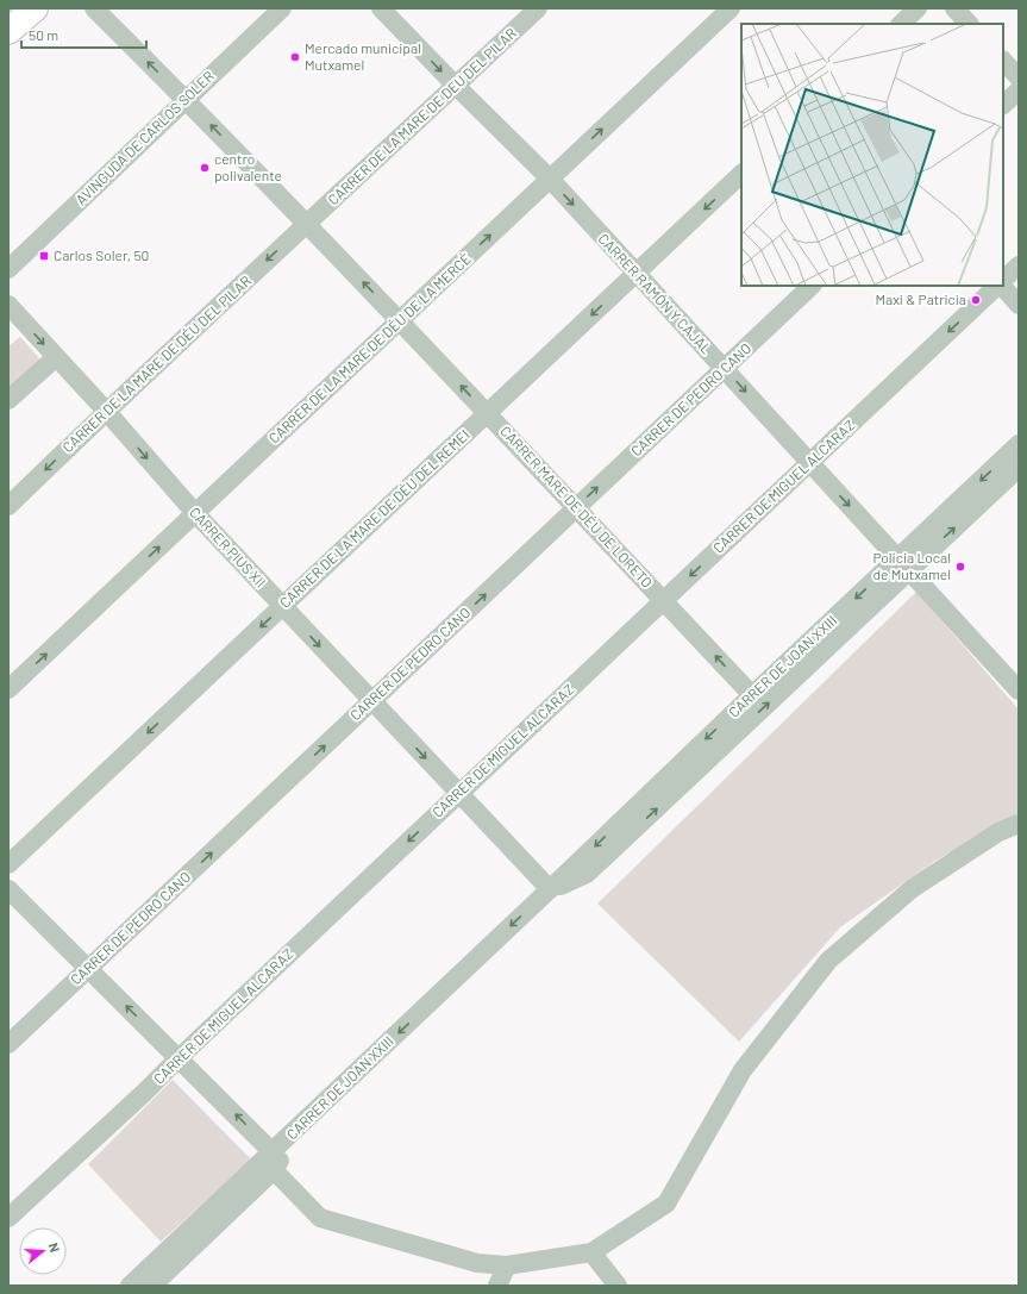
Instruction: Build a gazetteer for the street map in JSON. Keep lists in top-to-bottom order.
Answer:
{
  "streets": {
    "street": [
      "CARRER DE LA MARE DE DEU DEL PILAR",
      "AVINGUDA DE CARLOS SOLER",
      "CARRER RAMÓN Y CAJAL",
      "CARRER DE LA MARE DE DÉU DE LA MERCÈ",
      "CARRER DE LA MARE DE DÉU DEL PILAR",
      "CARRER DE PEDRO CANO",
      "CARRER DE MIGUEL ALCARAZ",
      "CARRER MARE DE DÉU DE LORETO",
      "CARRER DE LA MARE DE DÉU DEL REMEI",
      "CARRER PIUS XII",
      "CARRER DE JOAN XXIII"
    ]
  },
  "crossings": [
    ["CARRER DE LA MARE DE DEU DEL PILAR", "CARRER RAMÓN Y CAJAL"],
    ["CARRER DE LA MARE DE DEU DEL PILAR", "CARRER DE LA MARE DE DÉU DEL PILAR"],
    ["CARRER DE LA MARE DE DEU DEL PILAR", "CARRER MARE DE DÉU DE LORETO"],
    ["AVINGUDA DE CARLOS SOLER", "CARRER MARE DE DÉU DE LORETO"],
    ["CARRER RAMÓN Y CAJAL", "CARRER DE LA MARE DE DÉU DE LA MERCÈ"],
    ["CARRER RAMÓN Y CAJAL", "CARRER DE PEDRO CANO"],
    ["CARRER RAMÓN Y CAJAL", "CARRER DE MIGUEL ALCARAZ"],
    ["CARRER RAMÓN Y CAJAL", "CARRER DE LA MARE DE DÉU DEL REMEI"],
    ["CARRER RAMÓN Y CAJAL", "CARRER DE JOAN XXIII"],
    ["CARRER DE LA MARE DE DÉU DE LA MERCÈ", "CARRER MARE DE DÉU DE LORETO"],
    ["CARRER DE LA MARE DE DÉU DE LA MERCÈ", "CARRER PIUS XII"],
    ["CARRER DE LA MARE DE DÉU DEL PILAR", "CARRER MARE DE DÉU DE LORETO"],
    ["CARRER DE LA MARE DE DÉU DEL PILAR", "CARRER PIUS XII"],
    ["CARRER DE PEDRO CANO", "CARRER MARE DE DÉU DE LORETO"],
    ["CARRER DE PEDRO CANO", "CARRER PIUS XII"],
    ["CARRER DE MIGUEL ALCARAZ", "CARRER MARE DE DÉU DE LORETO"],
    ["CARRER DE MIGUEL ALCARAZ", "CARRER PIUS XII"],
    ["CARRER MARE DE DÉU DE LORETO", "CARRER DE LA MARE DE DÉU DEL REMEI"],
    ["CARRER MARE DE DÉU DE LORETO", "CARRER DE JOAN XXIII"],
    ["CARRER DE LA MARE DE DÉU DEL REMEI", "CARRER PIUS XII"],
    ["CARRER PIUS XII", "CARRER DE JOAN XXIII"]
  ],
  "one_way": [
    "CARRER RAMÓN Y CAJAL",
    "CARRER DE LA MARE DE DÉU DE LA MERCÈ",
    "CARRER DE LA MARE DE DÉU DEL PILAR",
    "CARRER DE PEDRO CANO",
    "CARRER DE MIGUEL ALCARAZ",
    "CARRER MARE DE DÉU DE LORETO",
    "CARRER DE LA MARE DE DÉU DEL REMEI",
    "CARRER PIUS XII"
  ],
  "places": {
    "other": [
      "Mercado municipal Mutxamel",
      "centro polivalente",
      "Maxi & Patricia",
      "Policia Local de Mutxamel"
    ],
    "transit": ["Carlos Soler, 50"]
  },
  "scale_bar": "50 m",
  "north": "right"
}
